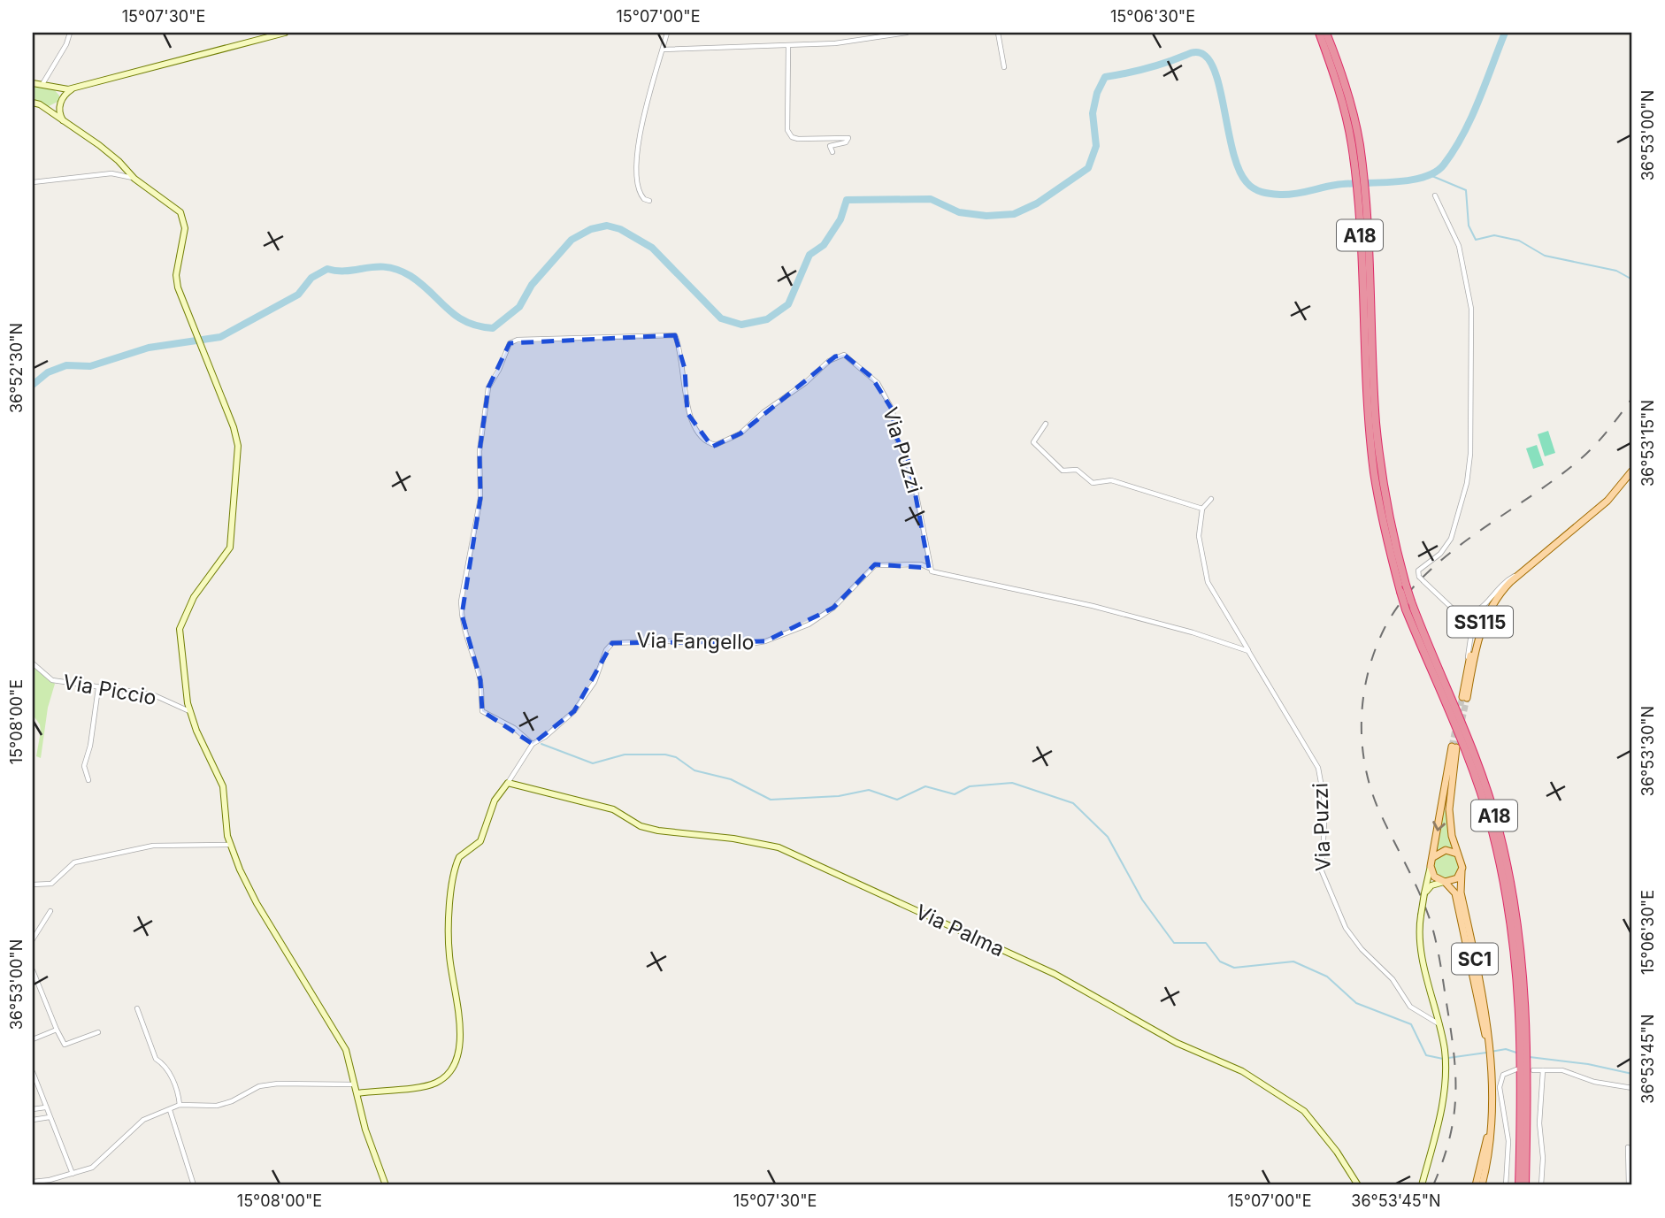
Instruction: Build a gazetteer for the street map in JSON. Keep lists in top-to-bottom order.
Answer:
{
  "streets": {
    "highway": ["A18"],
    "main road": ["SS115", "SC1"],
    "street": [
      "Via Puzzi",
      "Via Fangello",
      "Via Piccio",
      "Via Palma"
    ]
  },
  "crossings": [
    ["Via Puzzi", "Via Fangello"],
    ["Via Fangello", "Via Palma"]
  ],
  "coordinates": [
    "15°07'30\"E",
    "15°07'00\"E",
    "15°06'30\"E",
    "36°53'00\"N",
    "36°52'30\"N",
    "36°53'15\"N",
    "15°08'00\"E",
    "36°53'30\"N",
    "36°53'45\"N"
  ]
}
